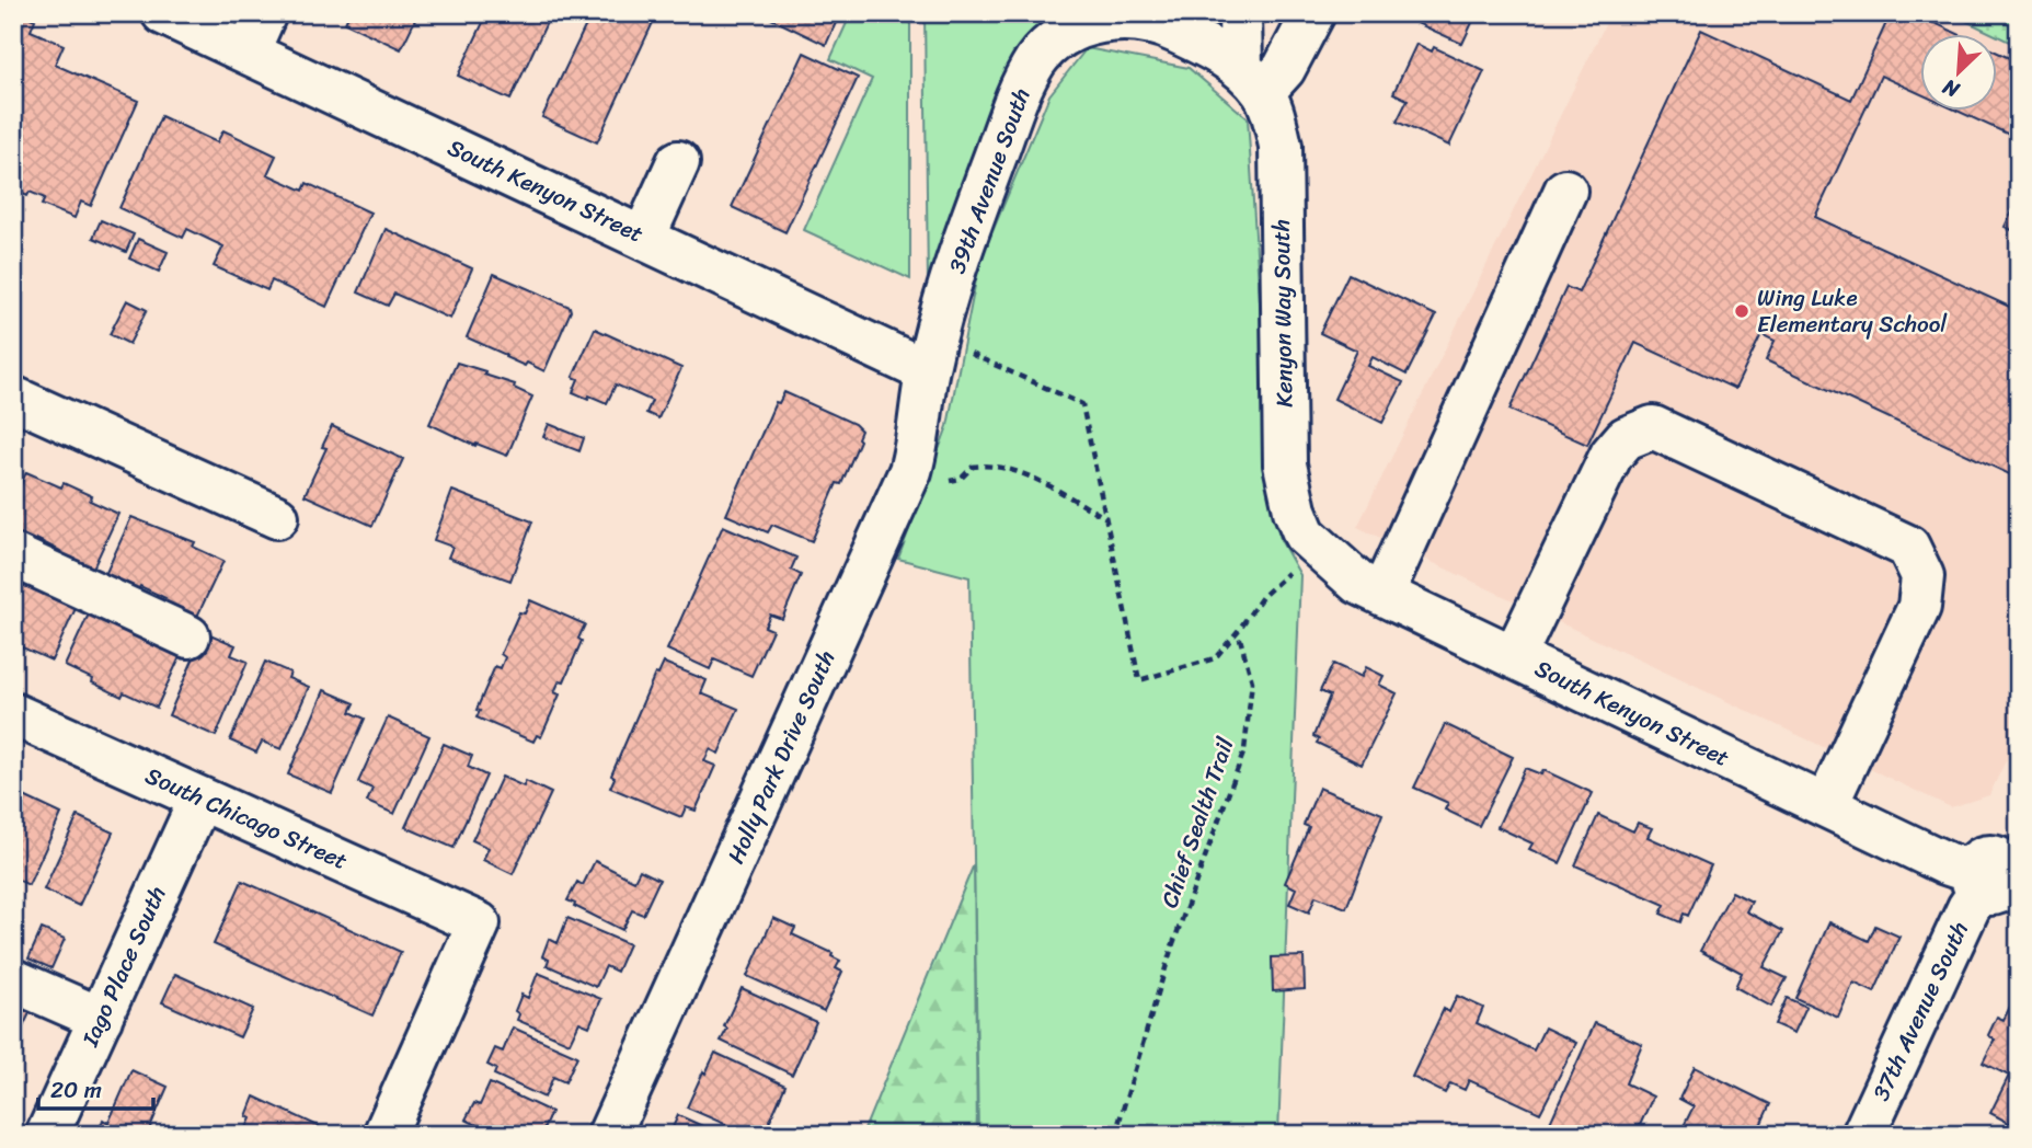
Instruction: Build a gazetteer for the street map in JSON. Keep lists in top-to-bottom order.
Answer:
{
  "streets": {
    "street": [
      "39th Avenue South",
      "South Kenyon Street",
      "Kenyon Way South",
      "Holly Park Drive South",
      "South Chicago Street",
      "Iago Place South",
      "37th Avenue South"
    ],
    "path": ["Chief Sealth Trail"]
  },
  "crossings": [
    ["39th Avenue South", "South Kenyon Street"],
    ["39th Avenue South", "Kenyon Way South"],
    ["39th Avenue South", "Holly Park Drive South"],
    ["South Kenyon Street", "Kenyon Way South"],
    ["South Kenyon Street", "Holly Park Drive South"],
    ["South Kenyon Street", "37th Avenue South"],
    ["South Chicago Street", "Iago Place South"]
  ],
  "places": ["Wing Luke Elementary School"],
  "scale_bar": "20 m",
  "north": "bottom left"
}
